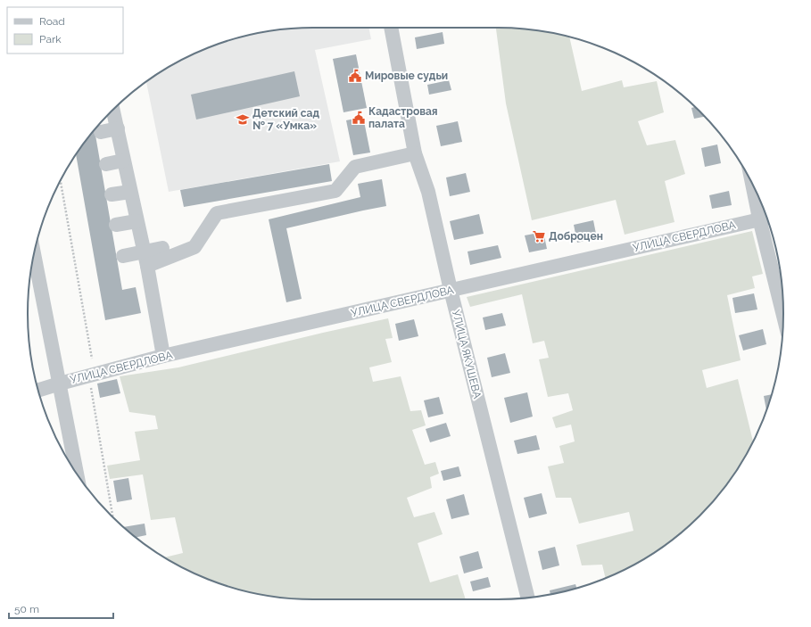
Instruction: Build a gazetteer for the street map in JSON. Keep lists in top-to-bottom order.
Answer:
{
  "streets": {
    "street": ["УЛИЦА СВЕРДЛОВА", "УЛИЦА ЯКУШЕВА"]
  },
  "crossings": [
    ["УЛИЦА СВЕРДЛОВА", "УЛИЦА ЯКУШЕВА"]
  ],
  "places": {
    "public building": ["Мировые судьи", "Кадастровая палата"],
    "school or university": ["Детский сад № 7 «Умка»"],
    "supermarket": ["Доброцен"]
  },
  "legend": ["Road", "Park"],
  "scale_bar": "50 m"
}
